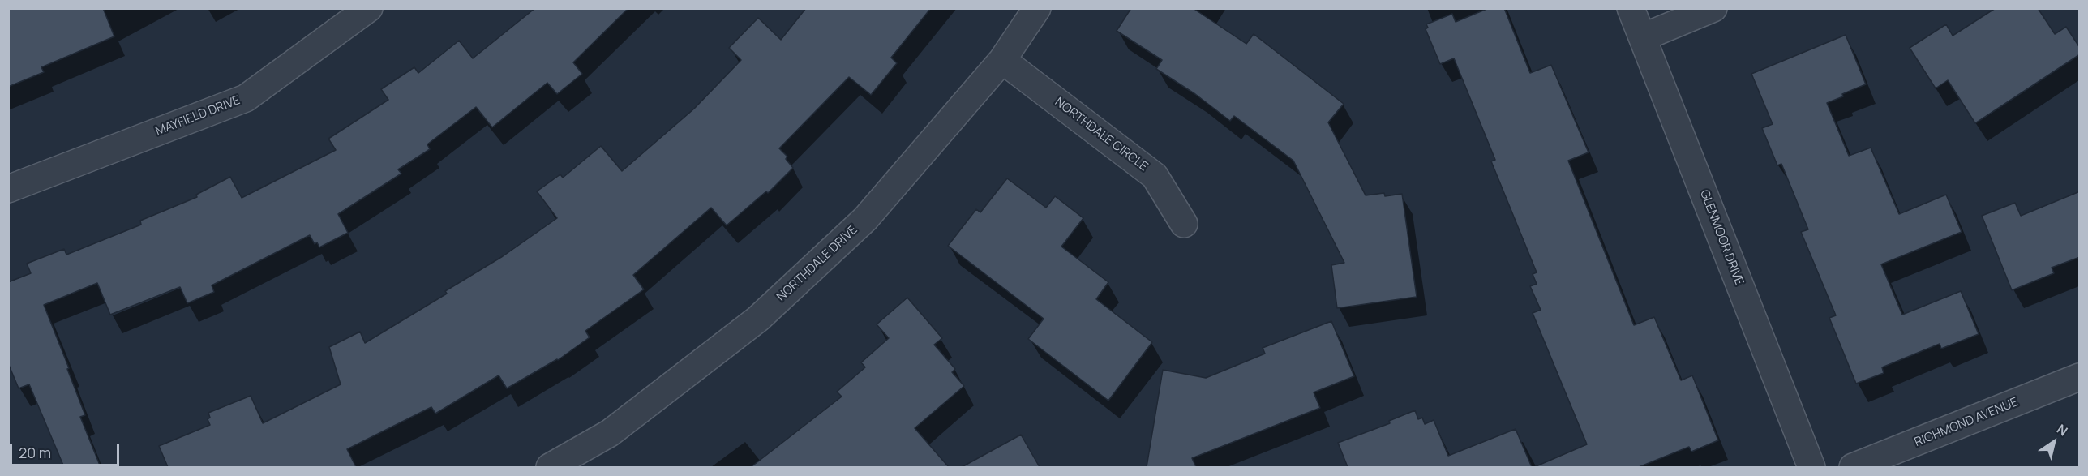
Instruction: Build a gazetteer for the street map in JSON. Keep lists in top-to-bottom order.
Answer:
{
  "streets": {
    "street": [
      "MAYFIELD DRIVE",
      "NORTHDALE CIRCLE",
      "GLENMOOR DRIVE",
      "NORTHDALE DRIVE",
      "RICHMOND AVENUE"
    ]
  },
  "crossings": [
    ["NORTHDALE CIRCLE", "NORTHDALE DRIVE"]
  ],
  "scale_bar": "20 m",
  "north": "top right"
}
